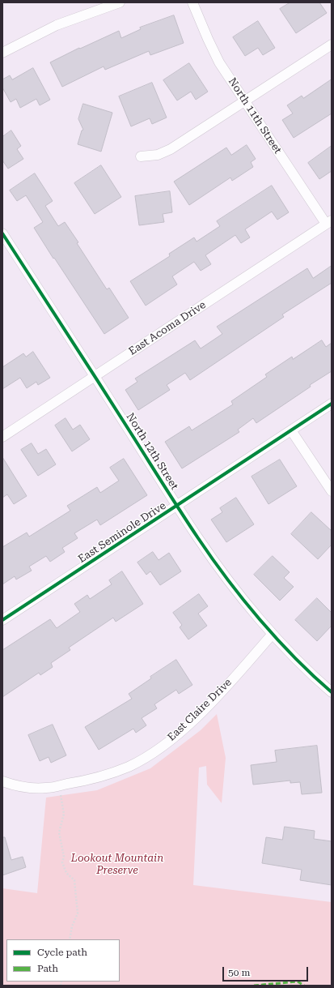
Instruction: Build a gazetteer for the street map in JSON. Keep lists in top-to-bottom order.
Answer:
{
  "streets": {
    "street": [
      "North 11th Street",
      "East Acoma Drive",
      "North 12th Street",
      "East Seminole Drive",
      "East Claire Drive"
    ]
  },
  "crossings": [
    ["North 11th Street", "East Acoma Drive"],
    ["East Acoma Drive", "North 12th Street"],
    ["North 12th Street", "East Seminole Drive"],
    ["North 12th Street", "East Claire Drive"]
  ],
  "parks": ["Lookout Mountain Preserve"],
  "legend": ["Cycle path", "Path"],
  "scale_bar": "50 m"
}
